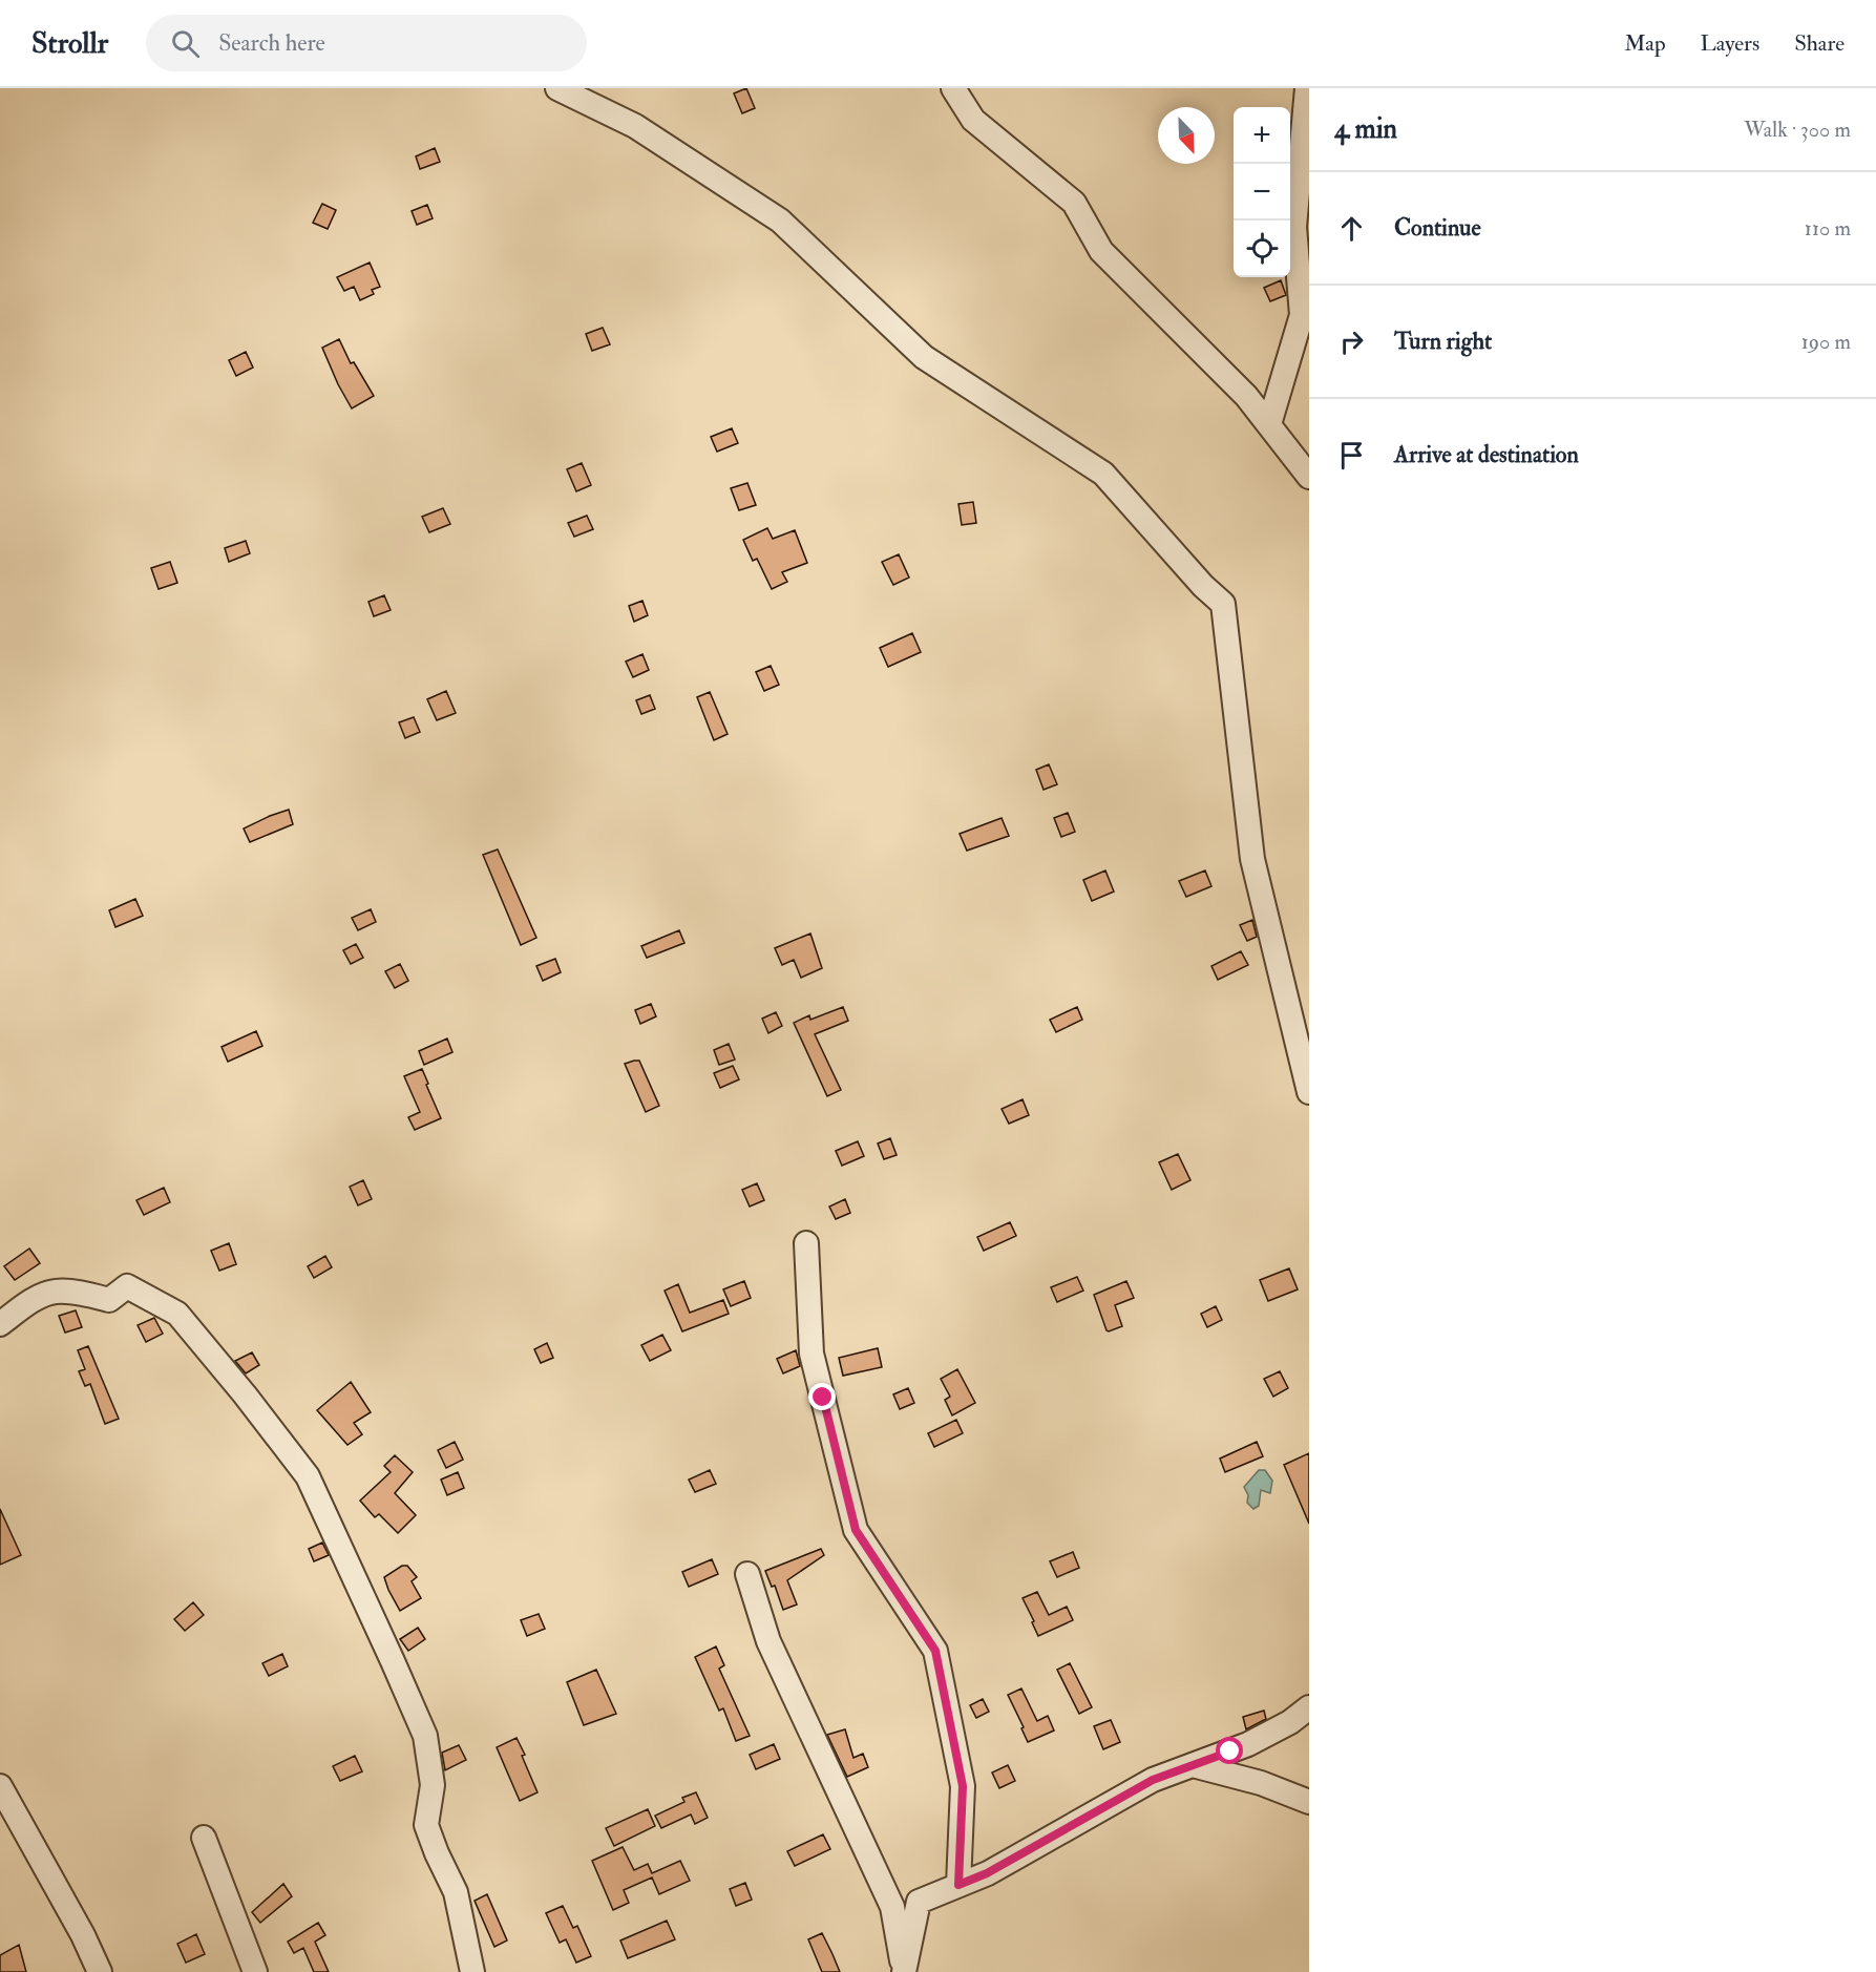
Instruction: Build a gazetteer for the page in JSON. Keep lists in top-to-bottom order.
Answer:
{
  "north": "bottom right",
  "page": {
    "header": "Strollr",
    "search": "Search here",
    "nav": ["Map", "Layers", "Share"],
    "heading": ["4 min", "Walk · 300 m"],
    "map_buttons": ["+", "−"],
    "list": [
      ["Continue", "110 m"],
      ["Turn right", "190 m"],
      "Arrive at destination"
    ]
  }
}
